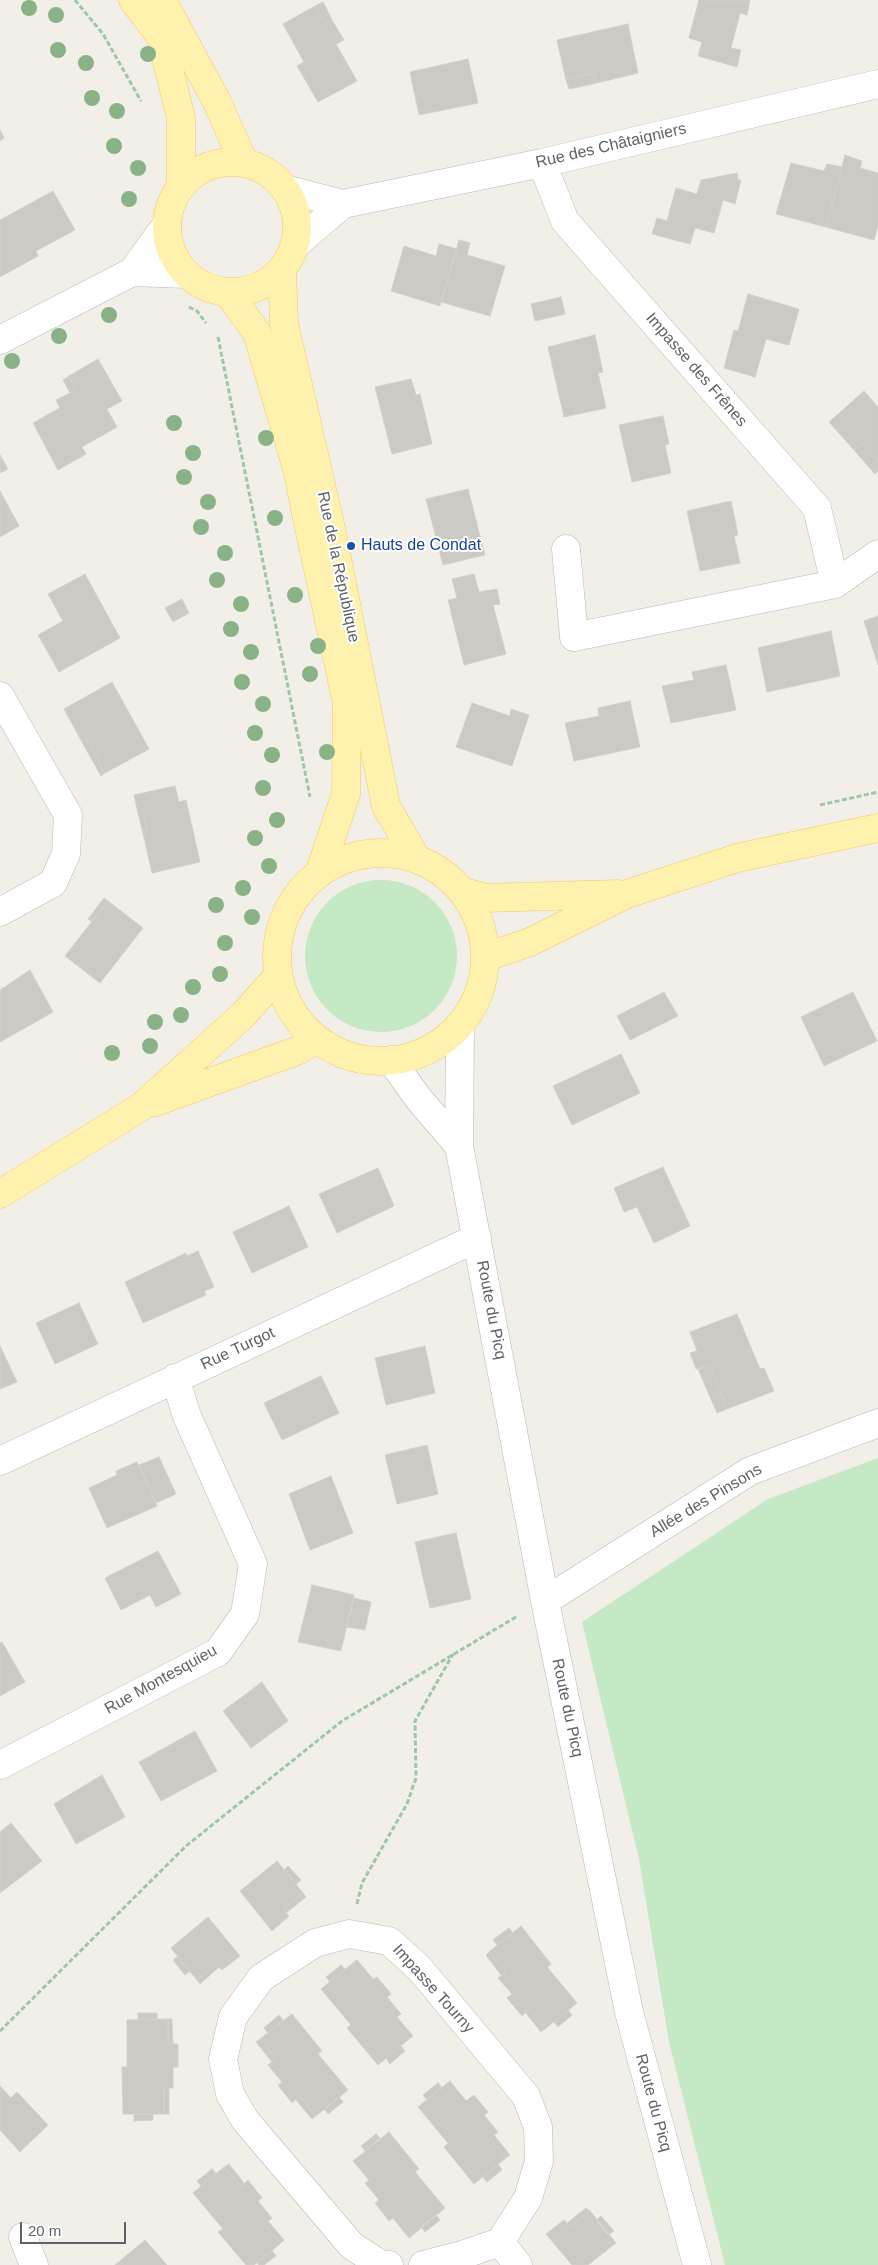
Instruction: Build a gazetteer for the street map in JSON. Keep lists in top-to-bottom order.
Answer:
{
  "streets": {
    "main road": ["Rue de la République"],
    "street": [
      "Rue des Châtaigniers",
      "Impasse des Frênes",
      "Route du Picq",
      "Rue Turgot",
      "Allée des Pinsons",
      "Rue Montesquieu",
      "Impasse Tourny"
    ]
  },
  "crossings": [
    ["Rue des Châtaigniers", "Impasse des Frênes"],
    ["Rue des Châtaigniers", "Rue de la République"],
    ["Route du Picq", "Rue Turgot"],
    ["Route du Picq", "Allée des Pinsons"],
    ["Rue Turgot", "Rue Montesquieu"]
  ],
  "places": ["Hauts de Condat"],
  "scale_bar": "20 m"
}
